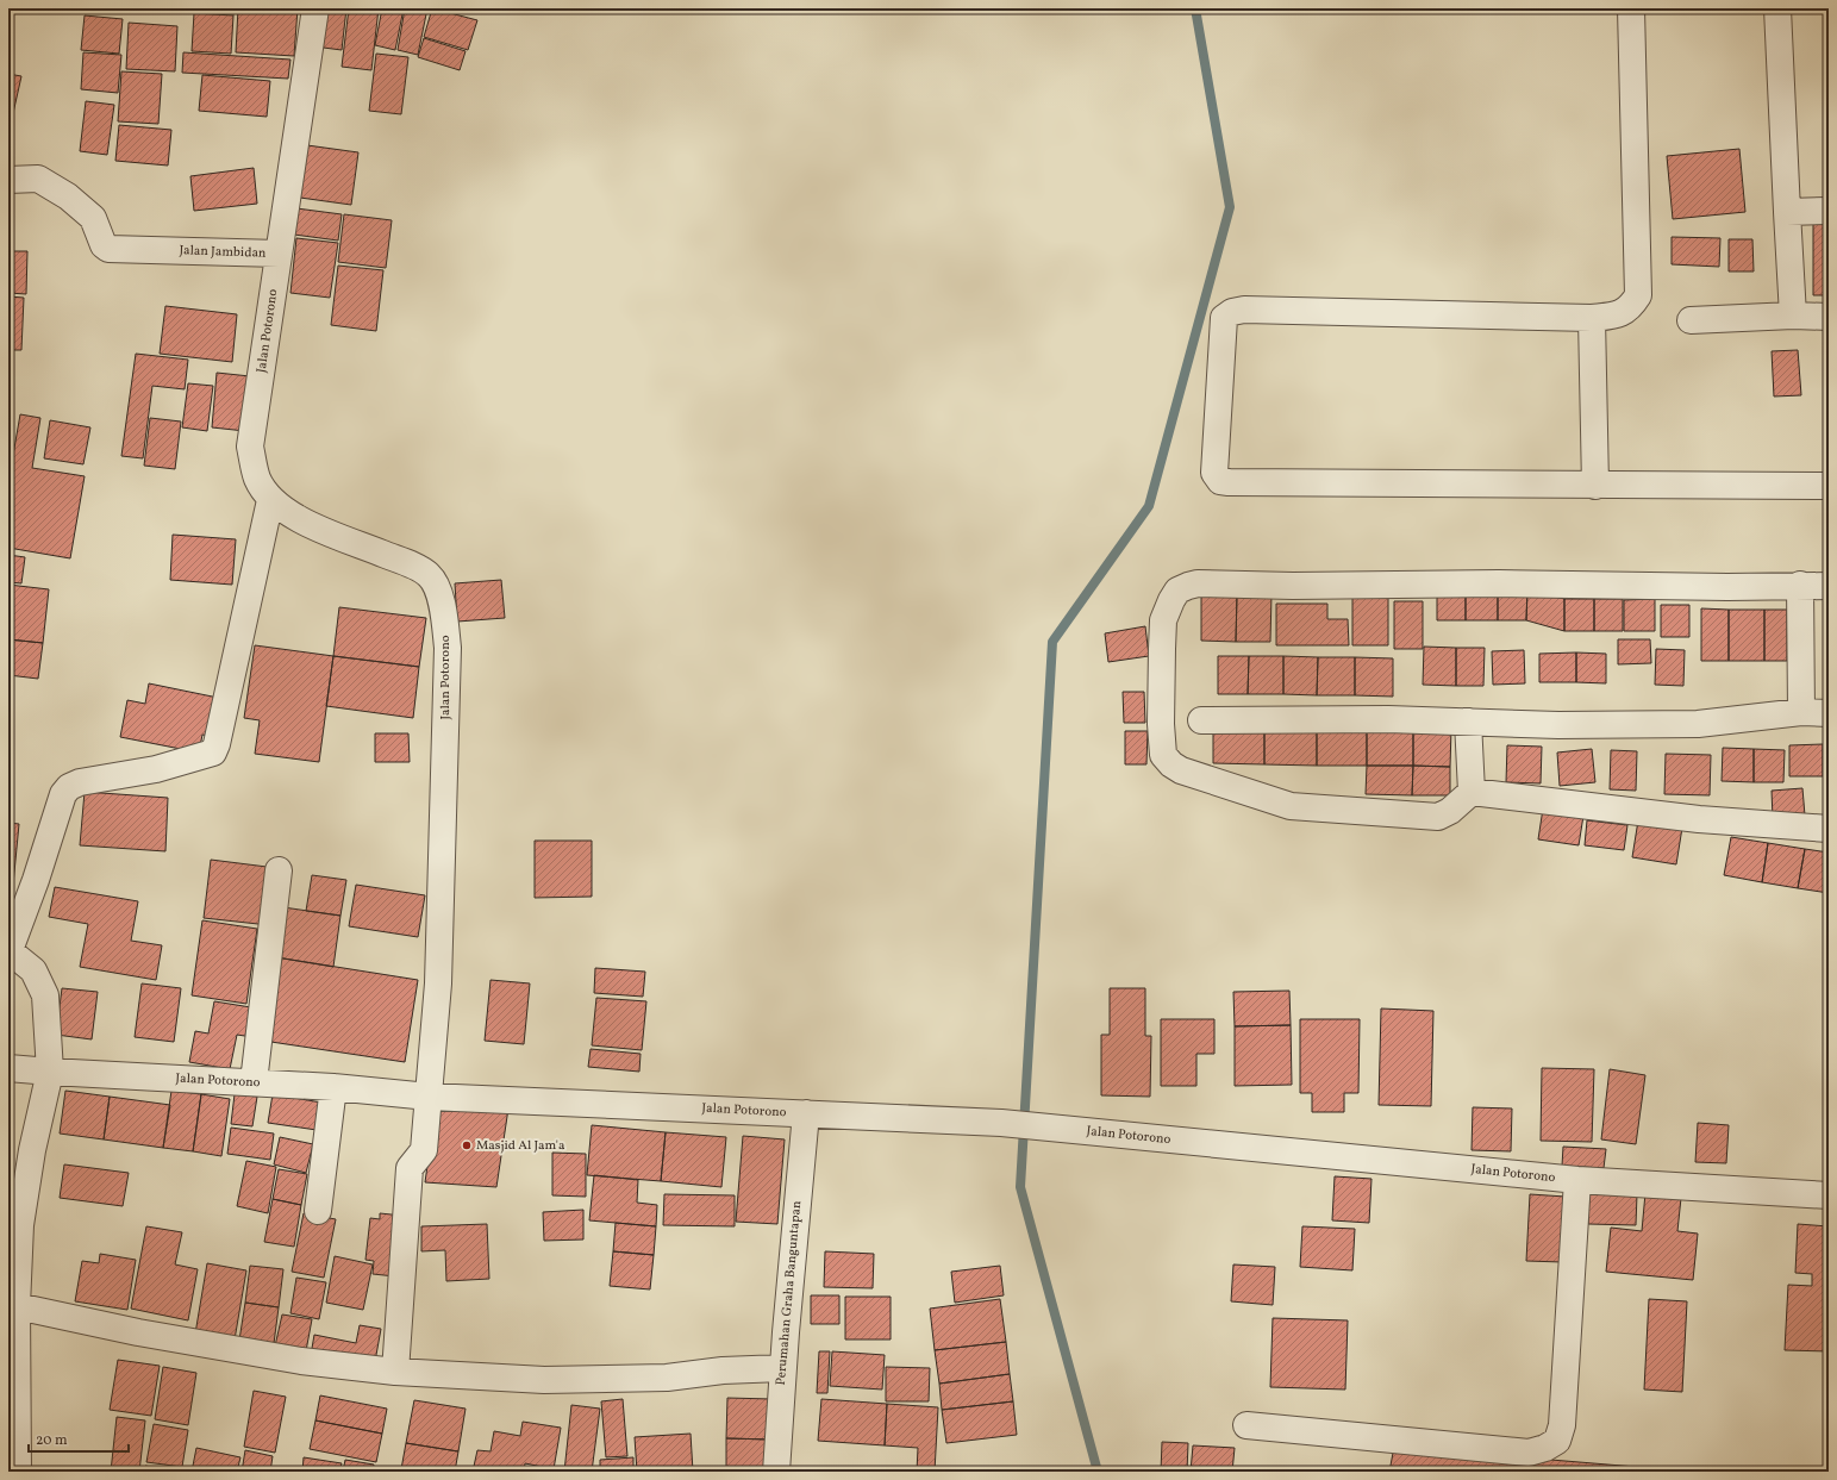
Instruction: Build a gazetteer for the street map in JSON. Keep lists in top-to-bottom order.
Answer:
{
  "streets": {
    "street": ["Jalan Jambidan", "Jalan Potorono", "Perumahan Graha Banguntapan"]
  },
  "crossings": [
    ["Jalan Jambidan", "Jalan Potorono"],
    ["Jalan Potorono", "Perumahan Graha Banguntapan"]
  ],
  "places": ["Masjid Al Jam'a"],
  "scale_bar": "20 m"
}
